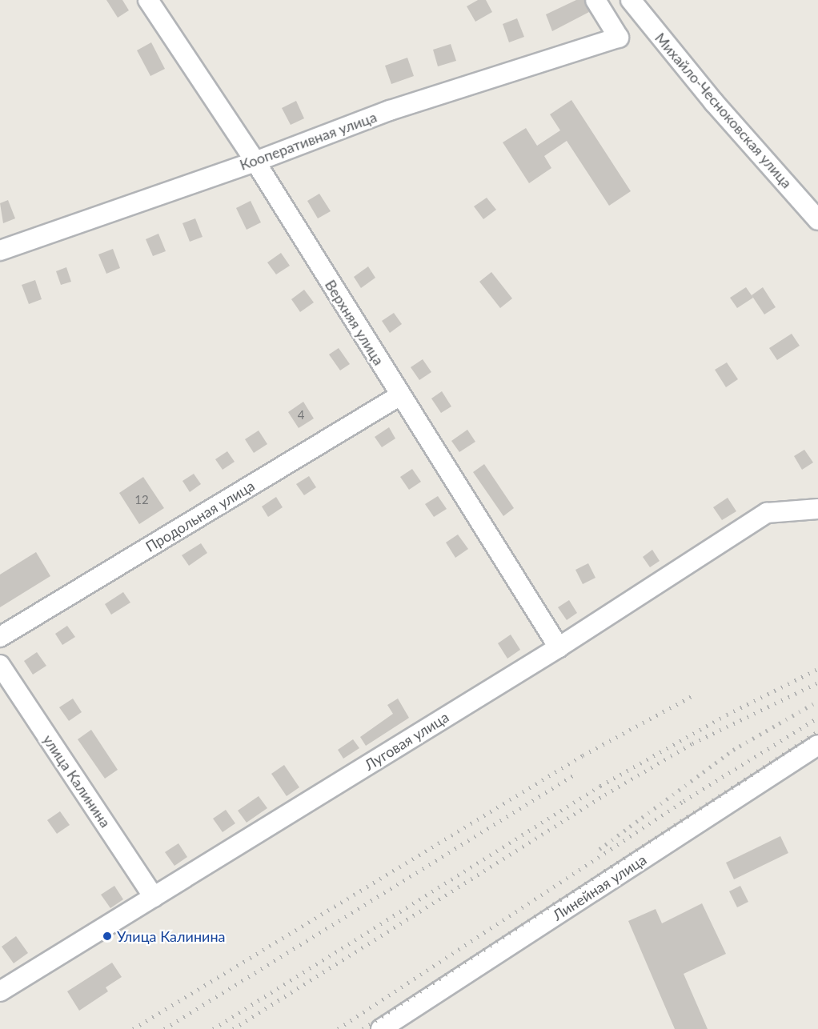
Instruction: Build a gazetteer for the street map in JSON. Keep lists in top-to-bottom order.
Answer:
{
  "streets": {
    "street": [
      "Михайло-Чесноковская улица",
      "Кооперативная улица",
      "Верхняя улица",
      "Продольная улица",
      "Луговая улица",
      "улица Калинина",
      "Линейная улица"
    ]
  },
  "crossings": [
    ["Кооперативная улица", "Верхняя улица"],
    ["Верхняя улица", "Продольная улица"],
    ["Верхняя улица", "Луговая улица"],
    ["Луговая улица", "улица Калинина"]
  ],
  "places": ["Улица Калинина"],
  "house_numbers": ["4", "12"]
}
